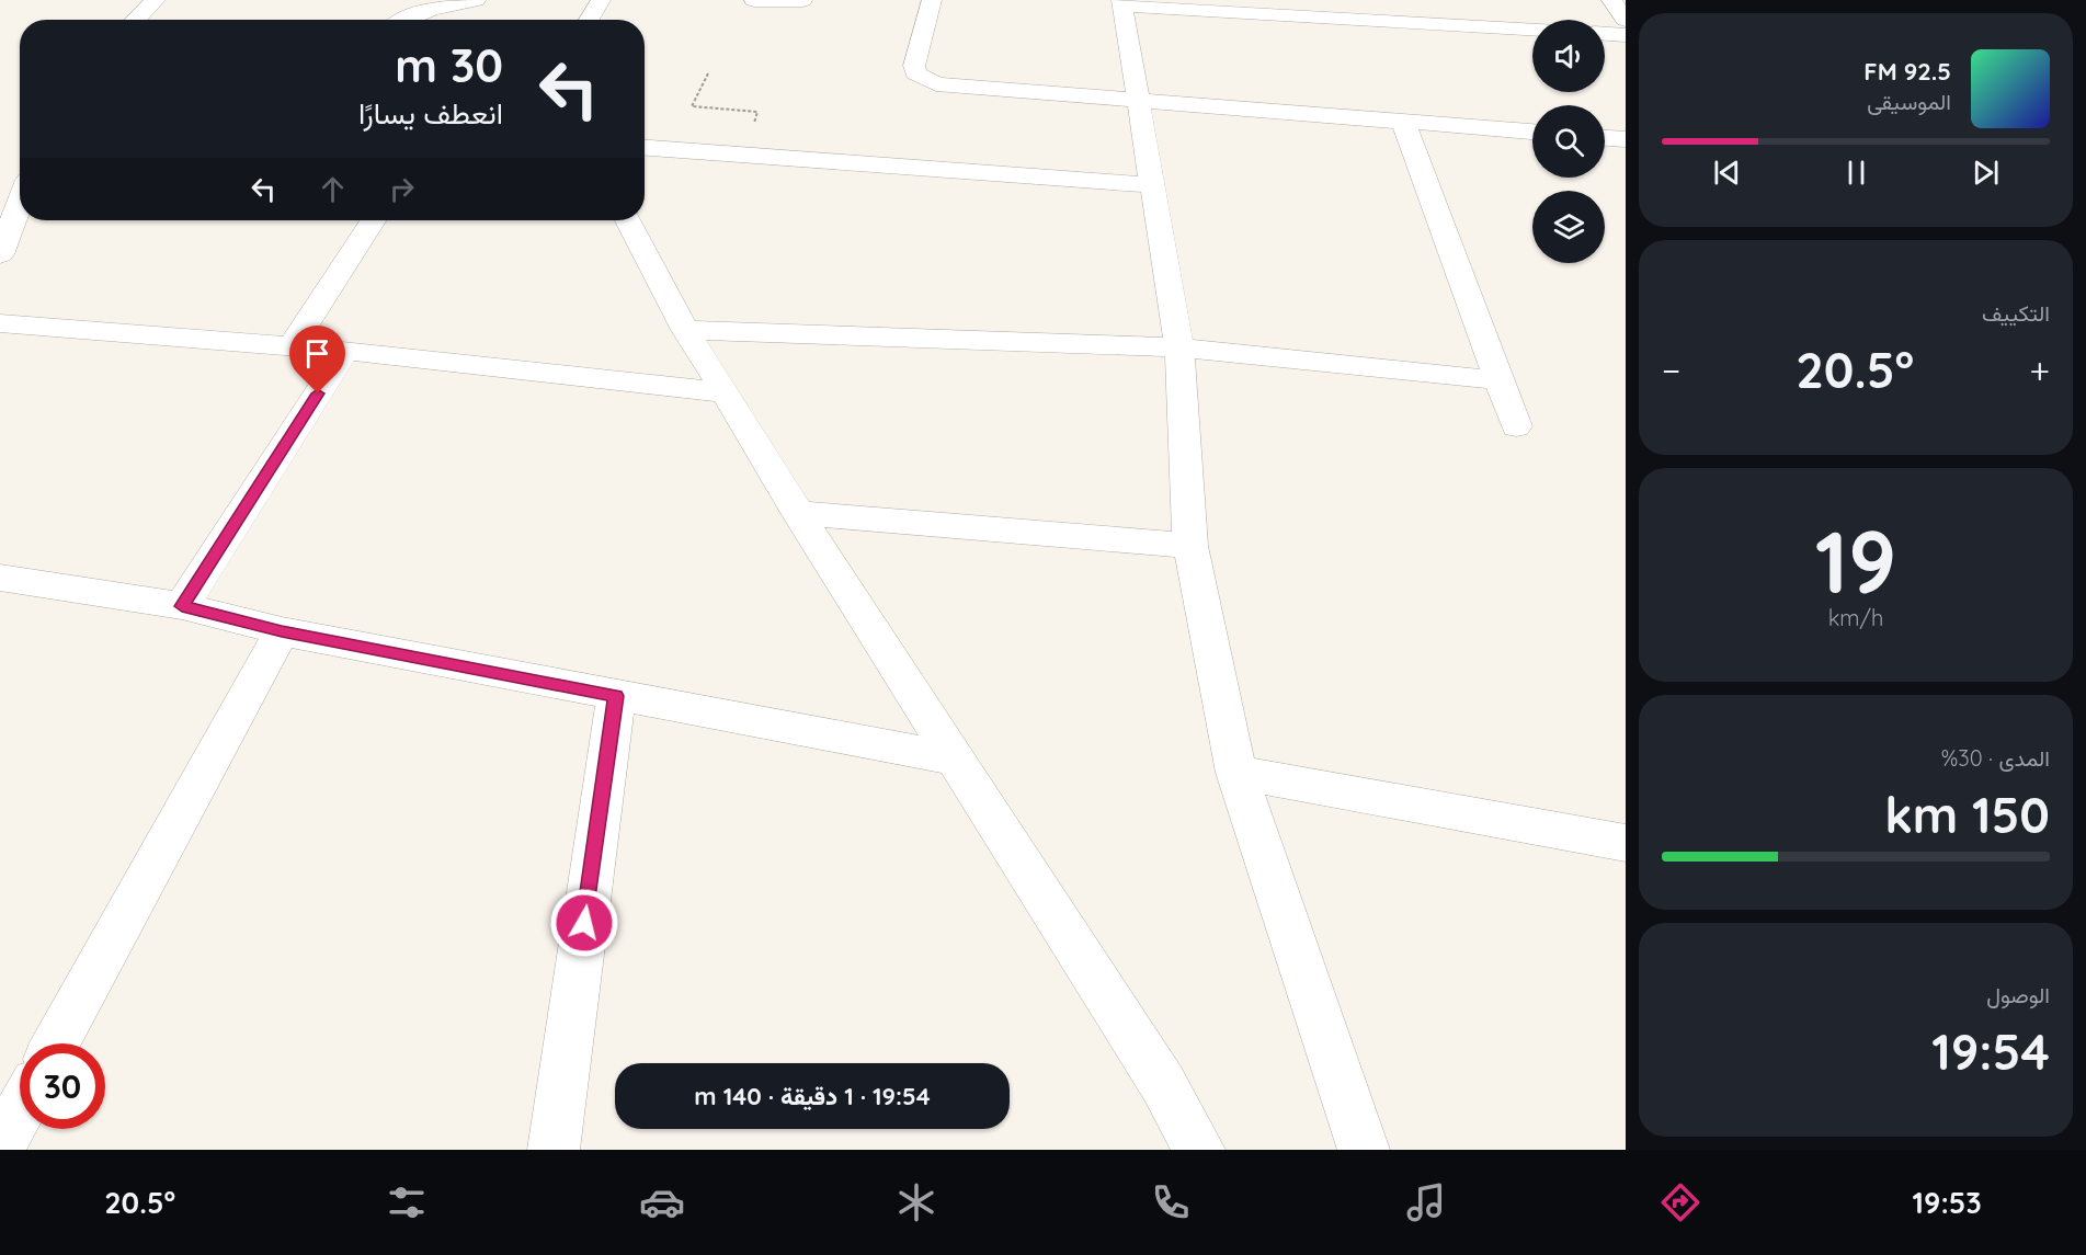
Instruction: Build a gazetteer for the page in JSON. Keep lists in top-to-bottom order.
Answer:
{
  "page": {
    "turn": ["30 m", "انعطف يسارًا"],
    "song": ["92.5 FM", "الموسيقى"],
    "tile": [
      "التكييف",
      ["19", "km/h"],
      ["المدى · 30%", "150 km"],
      ["الوصول", "19:54"]
    ],
    "heat": ["−", "20.5°", "+"],
    "limit": "30",
    "trip": "19:54 · 1 دقيقة · 140 m",
    "tabs": ["19:53", "20.5°"]
  }
}
